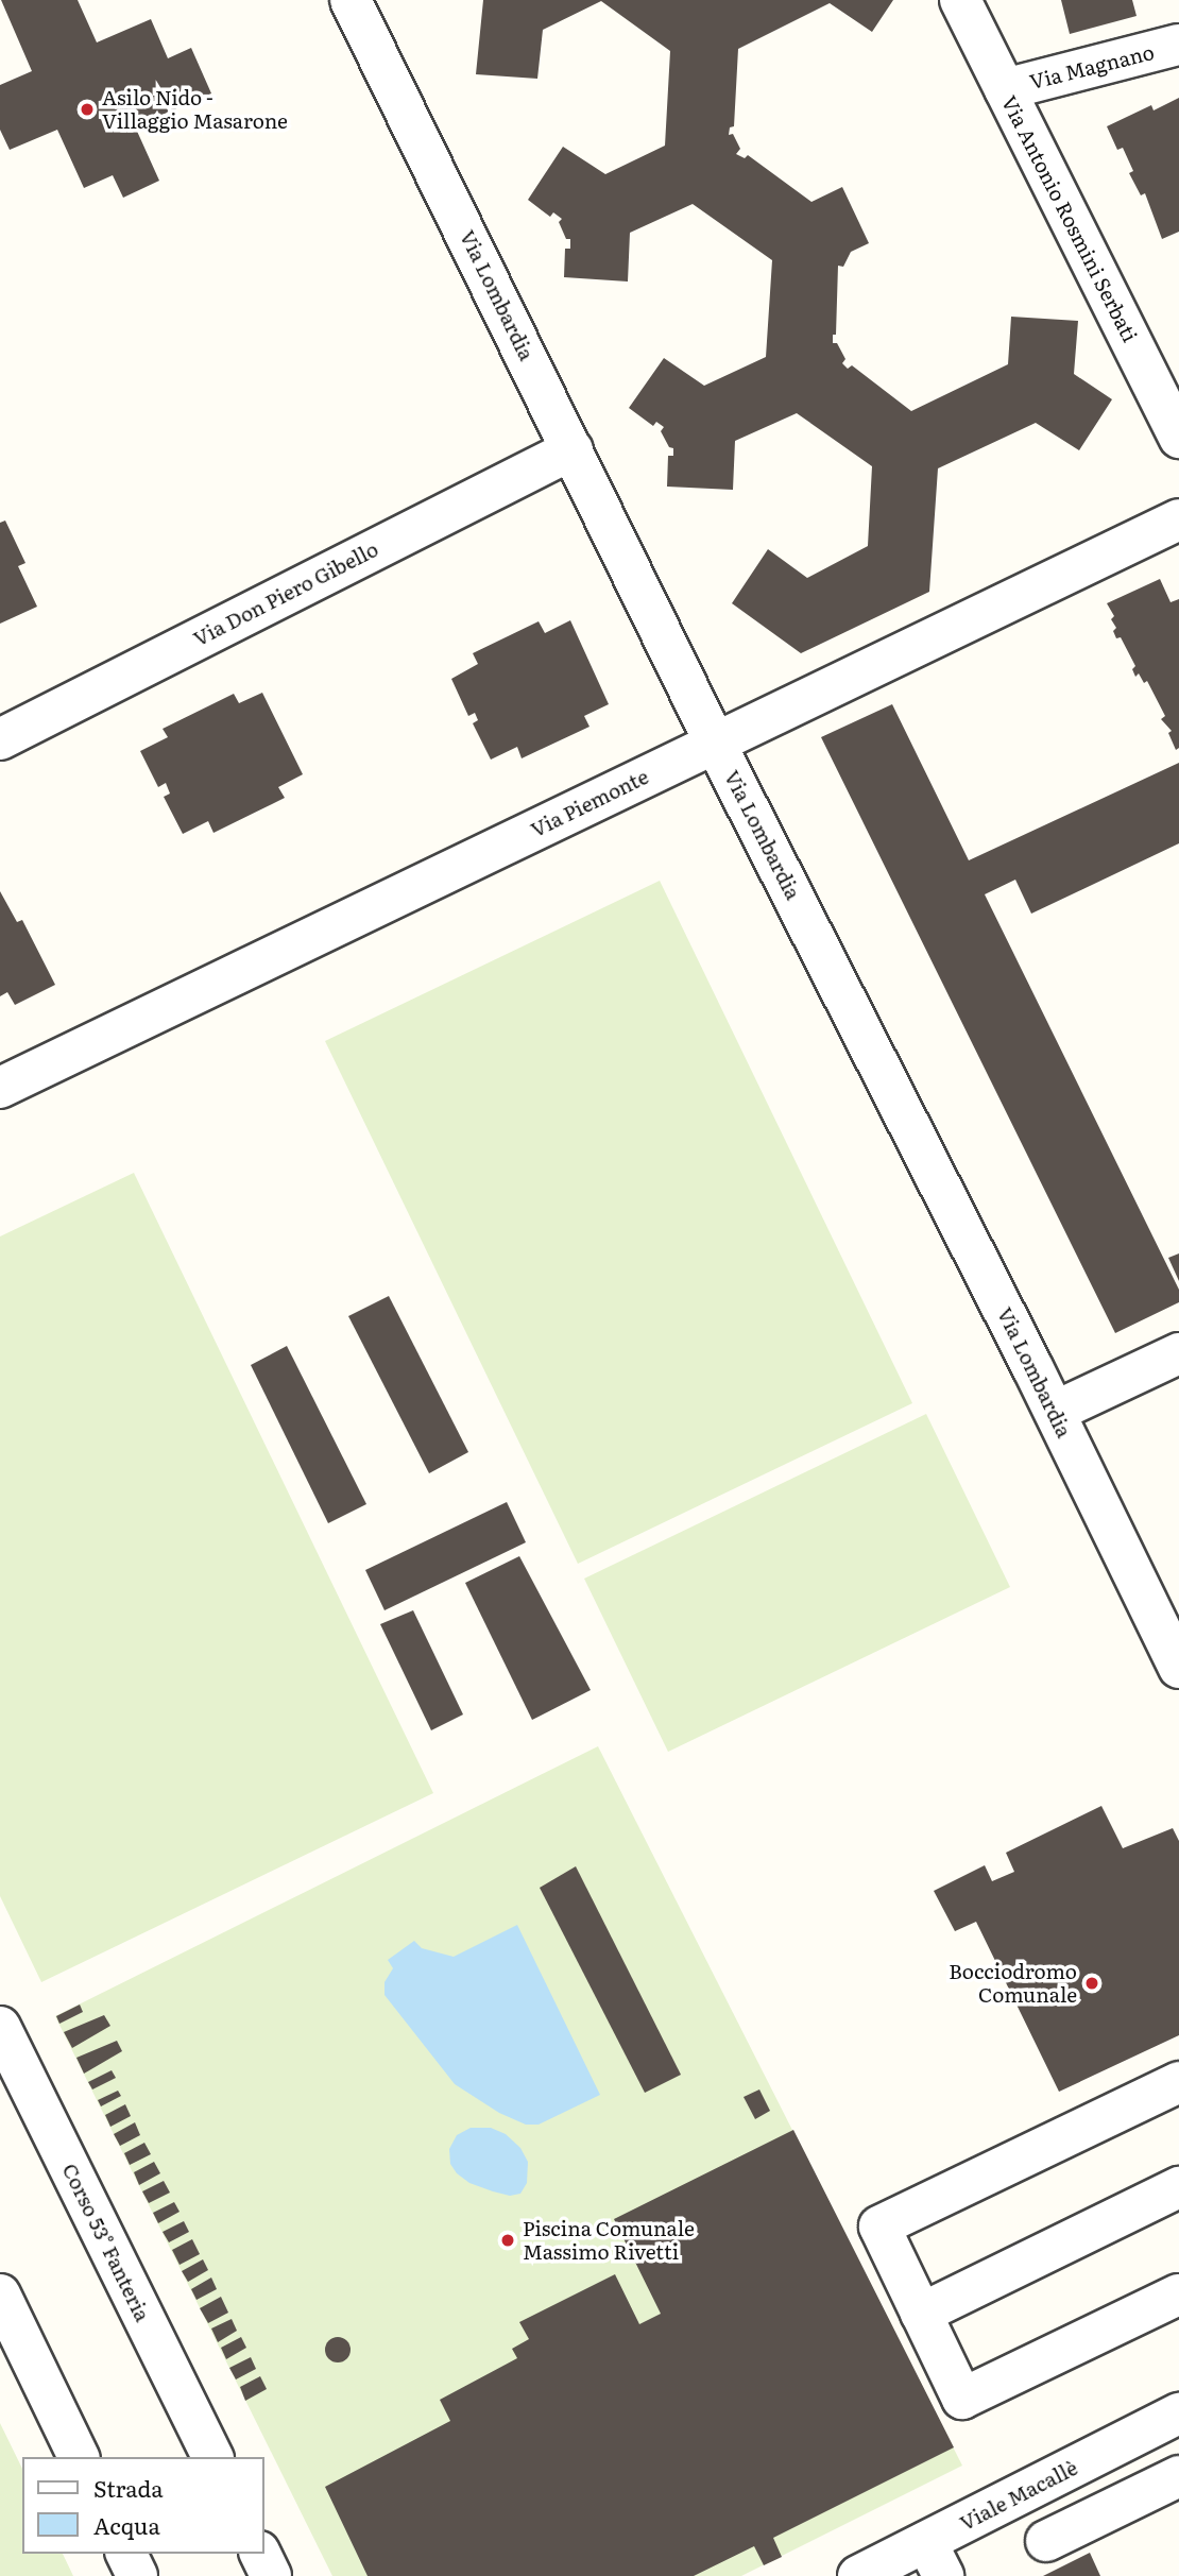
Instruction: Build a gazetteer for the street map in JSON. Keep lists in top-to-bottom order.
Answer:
{
  "streets": {
    "street": [
      "Via Magnano",
      "Via Antonio Rosmini Serbati",
      "Via Lombardia",
      "Via Don Piero Gibello",
      "Via Piemonte",
      "Corso 53° Fanteria",
      "Viale Macallè"
    ]
  },
  "crossings": [
    ["Via Magnano", "Via Antonio Rosmini Serbati"],
    ["Via Lombardia", "Via Don Piero Gibello"],
    ["Via Lombardia", "Via Piemonte"]
  ],
  "places": ["Asilo Nido - Villaggio Masarone", "Bocciodromo Comunale", "Piscina Comunale Massimo Rivetti"],
  "legend": ["Strada", "Acqua"]
}
